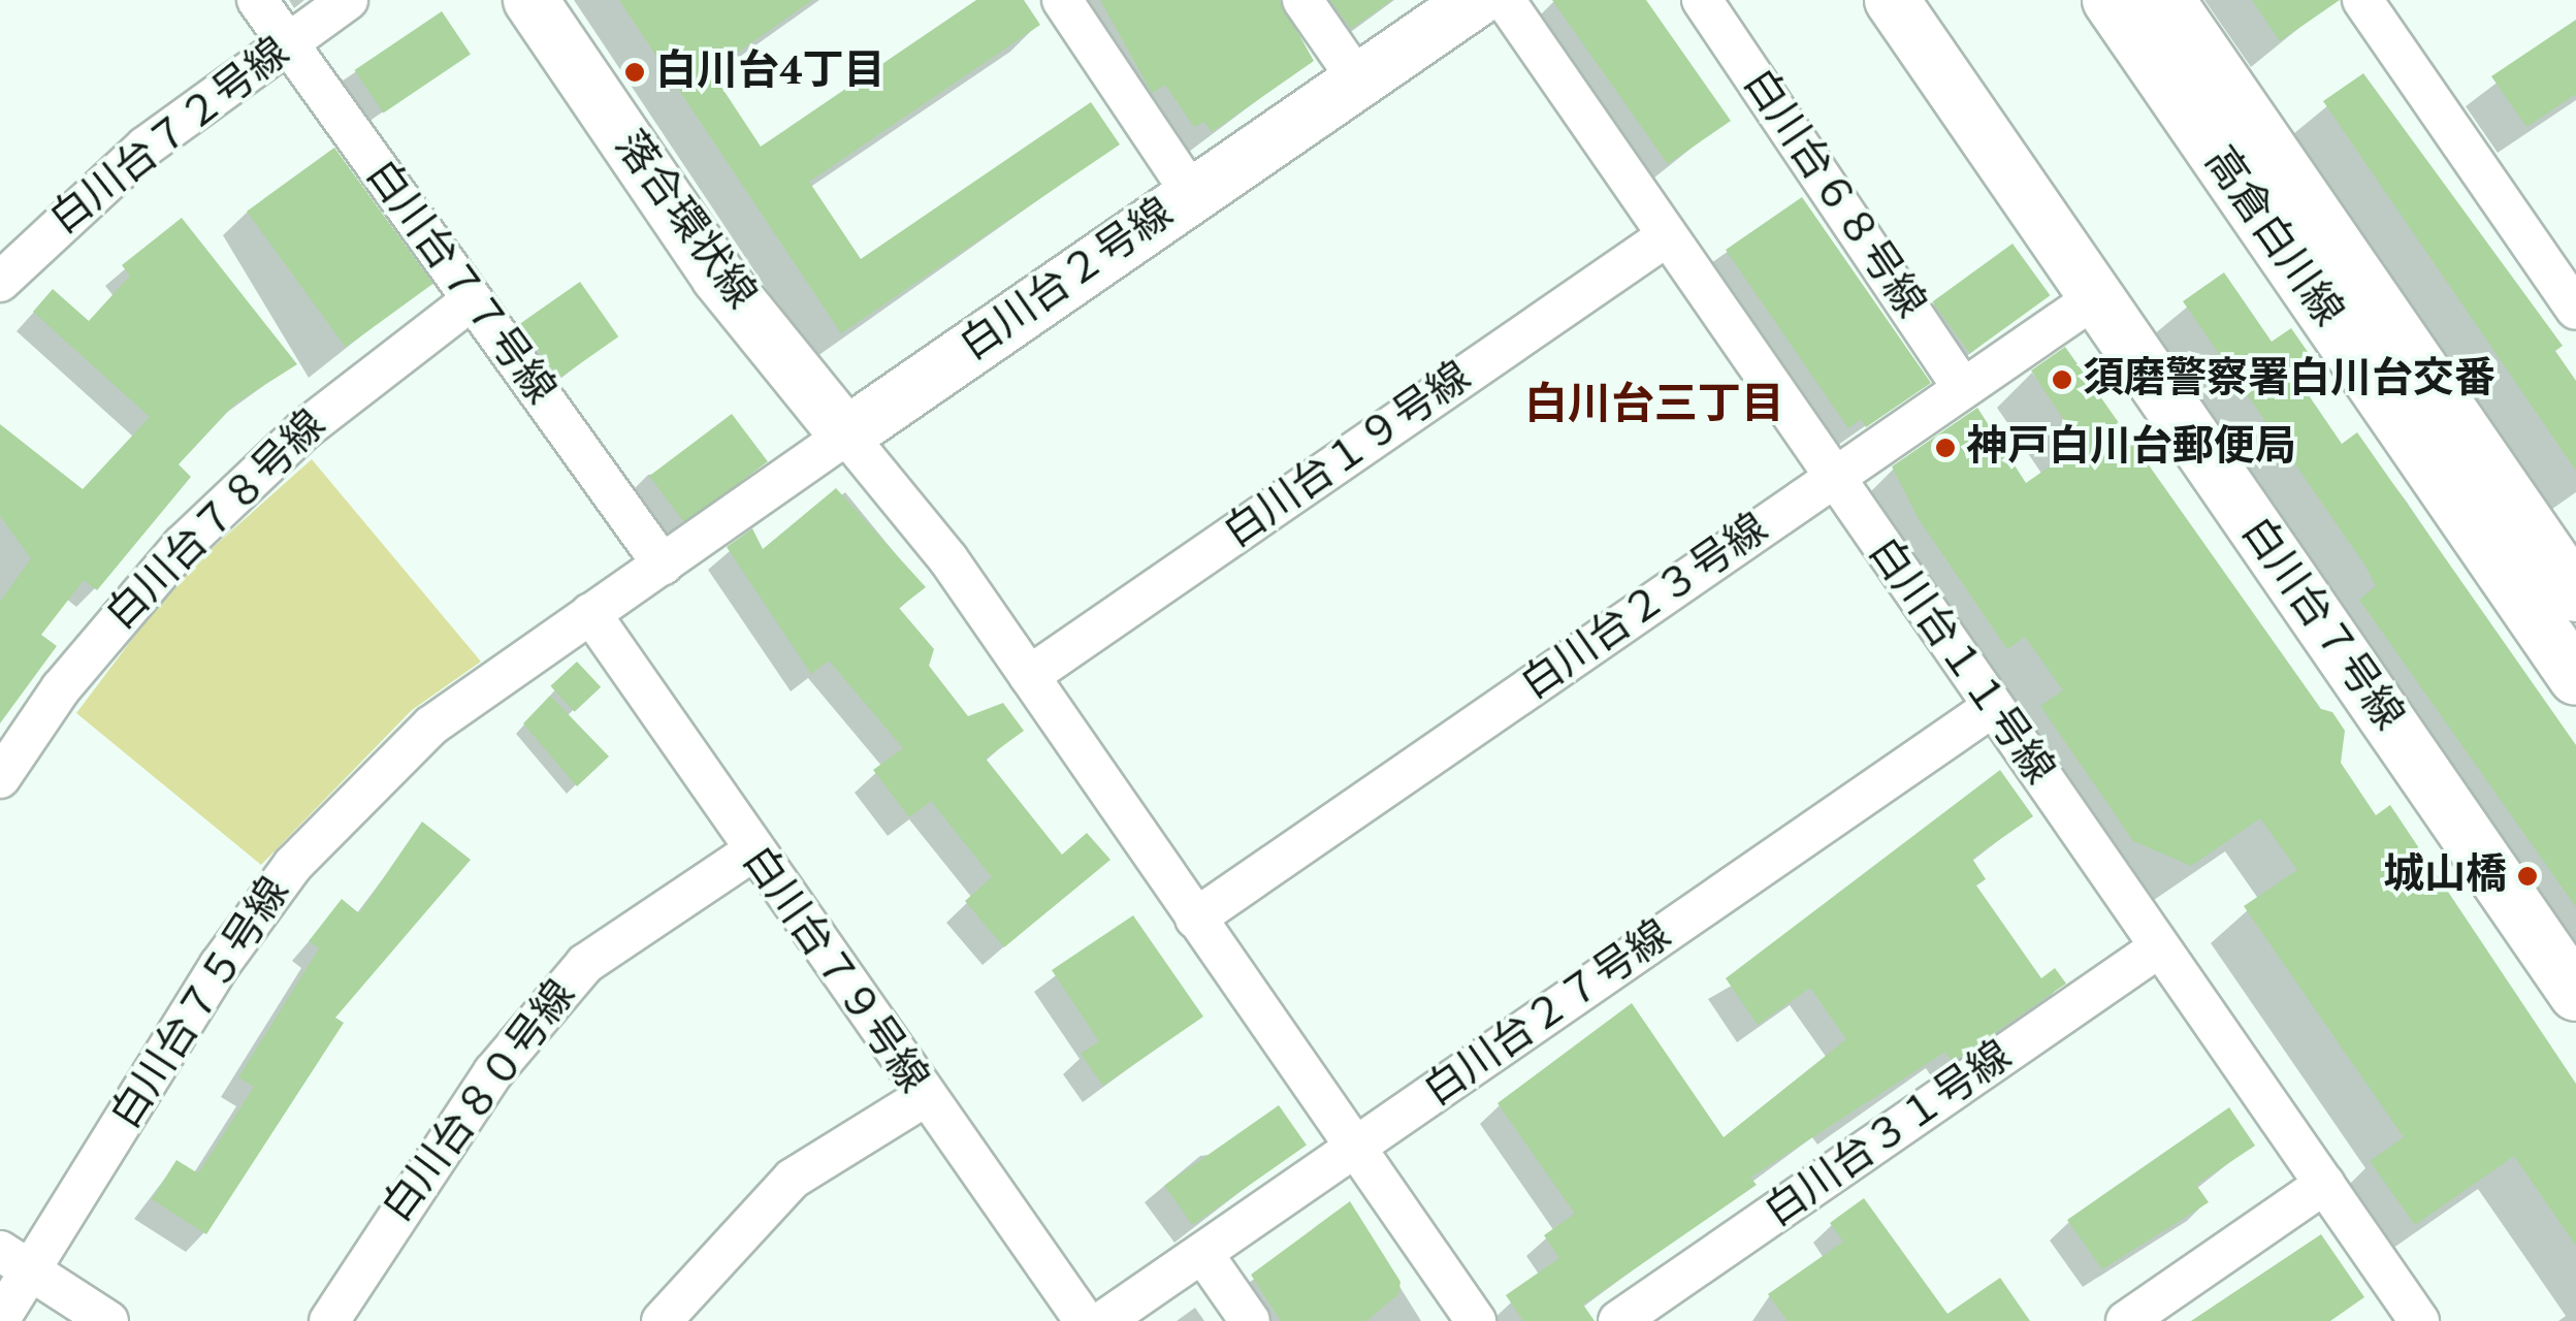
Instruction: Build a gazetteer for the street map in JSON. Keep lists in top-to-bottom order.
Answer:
{
  "streets": {
    "street": [
      "白川台７２号線",
      "白川台６８号線",
      "落合環状線",
      "高倉白川線",
      "白川台２号線",
      "白川台７７号線",
      "白川台１９号線",
      "白川台７８号線",
      "白川台２３号線",
      "白川台７号線",
      "白川台１１号線",
      "白川台７９号線",
      "白川台７５号線",
      "白川台２７号線",
      "白川台８０号線",
      "白川台３１号線"
    ]
  },
  "crossings": [
    ["白川台７２号線", "白川台７７号線"],
    ["白川台６８号線", "白川台２３号線"],
    ["落合環状線", "白川台２号線"],
    ["白川台２号線", "白川台７７号線"],
    ["白川台２号線", "白川台７５号線"],
    ["白川台７７号線", "白川台７８号線"],
    ["白川台７７号線", "白川台７５号線"],
    ["白川台１９号線", "白川台１１号線"],
    ["白川台２３号線", "白川台７号線"],
    ["白川台２３号線", "白川台１１号線"],
    ["白川台１１号線", "白川台２７号線"],
    ["白川台１１号線", "白川台３１号線"],
    ["白川台７９号線", "白川台７５号線"],
    ["白川台７９号線", "白川台８０号線"]
  ],
  "districts": ["白川台三丁目"],
  "places": [
    "白川台4丁目",
    "須磨警察署白川台交番",
    "神戸白川台郵便局",
    "城山橋"
  ]
}
